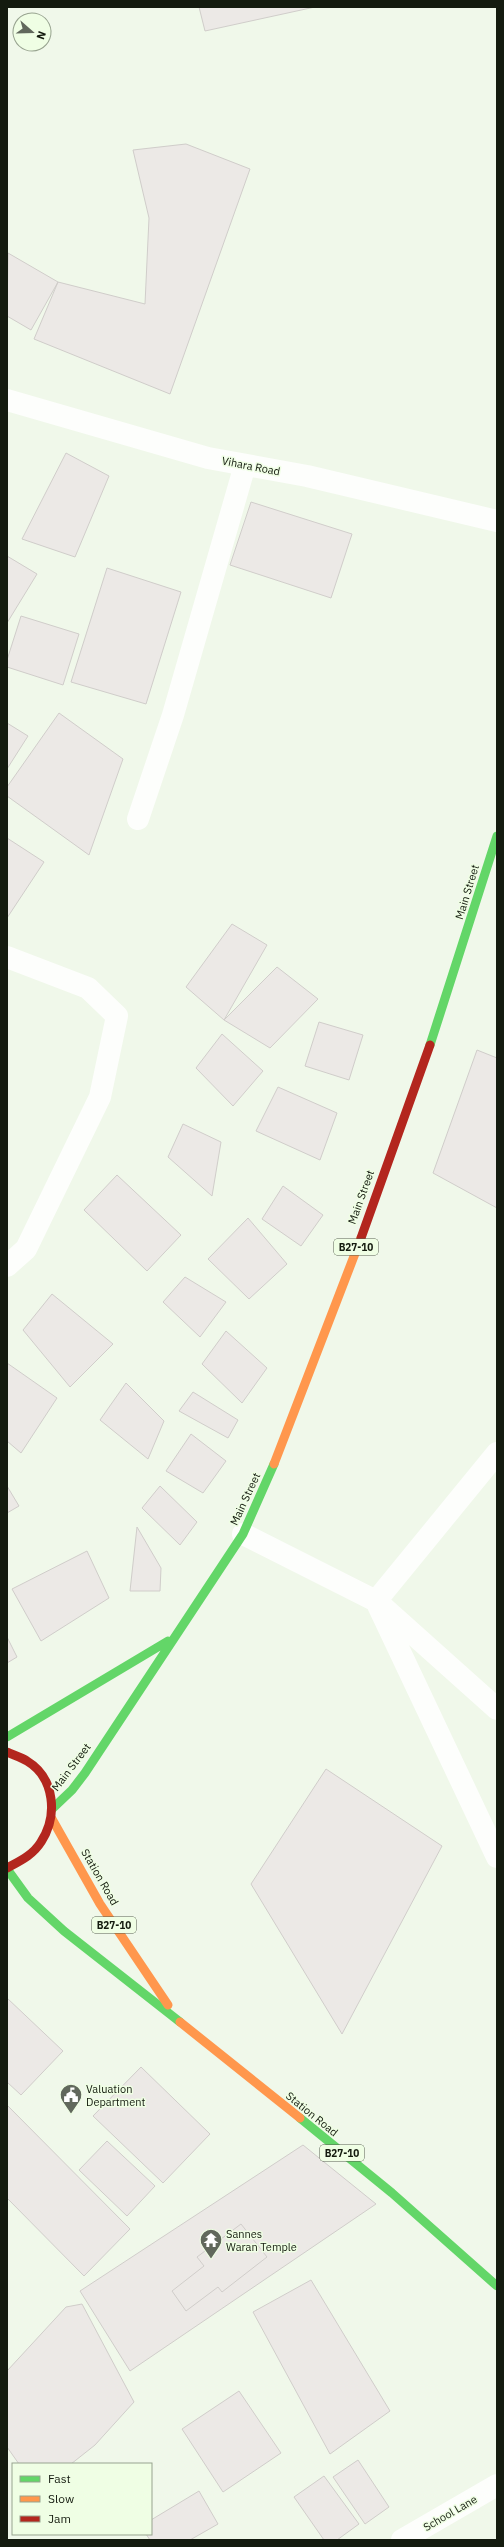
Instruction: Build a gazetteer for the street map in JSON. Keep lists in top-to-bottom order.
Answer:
{
  "streets": {
    "main road": ["Main Street", "B27-10", "Station Road"],
    "street": ["Vihara Road", "School Lane"]
  },
  "places": {
    "public building": ["Valuation Department"],
    "temple": ["Sannes Waran Temple"]
  },
  "legend": ["Fast", "Slow", "Jam"],
  "north": "right"
}
